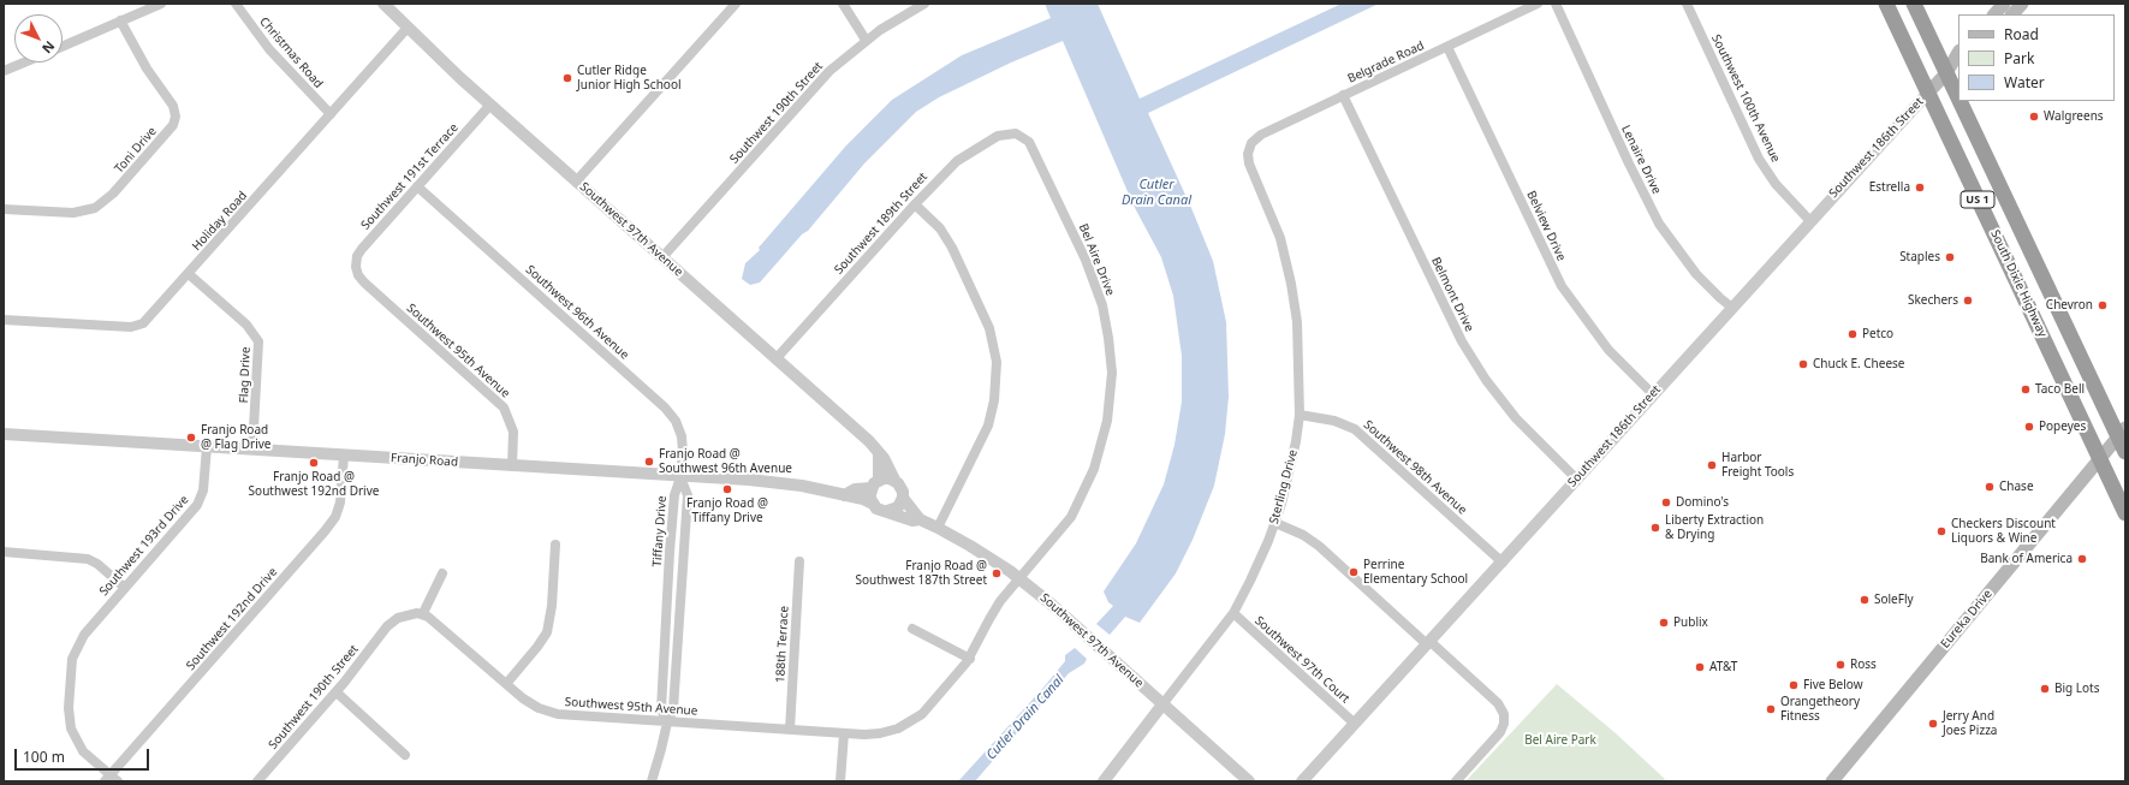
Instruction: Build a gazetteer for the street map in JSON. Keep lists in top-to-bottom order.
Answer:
{
  "streets": {
    "highway": ["US 1", "South Dixie Highway"],
    "main road": ["Eureka Drive"],
    "street": [
      "Christmas Road",
      "Belgrade Road",
      "Southwest 100th Avenue",
      "Southwest 190th Street",
      "Southwest 186th Street",
      "Toni Drive",
      "Lenaire Drive",
      "Southwest 191st Terrace",
      "Holiday Road",
      "Southwest 189th Street",
      "Belview Drive",
      "Southwest 97th Avenue",
      "Bel Aire Drive",
      "Belmont Drive",
      "Southwest 96th Avenue",
      "Southwest 95th Avenue",
      "Flag Drive",
      "Franjo Road",
      "Southwest 98th Avenue",
      "Sterling Drive",
      "Tiffany Drive",
      "Southwest 193rd Drive",
      "Southwest 192nd Drive",
      "188th Terrace",
      "Southwest 97th Court"
    ]
  },
  "crossings": [
    ["Christmas Road", "Holiday Road"],
    ["Belgrade Road", "Belview Drive"],
    ["Belgrade Road", "Belmont Drive"],
    ["Belgrade Road", "Sterling Drive"],
    ["Southwest 100th Avenue", "Southwest 186th Street"],
    ["Southwest 190th Street", "Southwest 97th Avenue"],
    ["Southwest 190th Street", "Southwest 95th Avenue"],
    ["Southwest 186th Street", "Lenaire Drive"],
    ["Southwest 186th Street", "Belview Drive"],
    ["Southwest 186th Street", "South Dixie Highway"],
    ["Southwest 186th Street", "Belmont Drive"],
    ["Southwest 186th Street", "Southwest 98th Avenue"],
    ["Southwest 186th Street", "Southwest 97th Court"],
    ["Southwest 191st Terrace", "Southwest 97th Avenue"],
    ["Southwest 191st Terrace", "Southwest 96th Avenue"],
    ["Southwest 191st Terrace", "Southwest 95th Avenue"],
    ["Holiday Road", "Southwest 97th Avenue"],
    ["Holiday Road", "Flag Drive"],
    ["Southwest 189th Street", "Southwest 97th Avenue"],
    ["Southwest 189th Street", "Bel Aire Drive"],
    ["Southwest 97th Avenue", "Bel Aire Drive"],
    ["Southwest 97th Avenue", "Franjo Road"],
    ["Southwest 97th Avenue", "Sterling Drive"],
    ["Bel Aire Drive", "Southwest 95th Avenue"],
    ["South Dixie Highway", "Eureka Drive"],
    ["Southwest 96th Avenue", "Franjo Road"],
    ["Southwest 96th Avenue", "Tiffany Drive"],
    ["Southwest 95th Avenue", "Franjo Road"],
    ["Southwest 95th Avenue", "Tiffany Drive"],
    ["Southwest 95th Avenue", "188th Terrace"],
    ["Flag Drive", "Franjo Road"],
    ["Franjo Road", "Tiffany Drive"],
    ["Franjo Road", "Southwest 193rd Drive"],
    ["Franjo Road", "Southwest 192nd Drive"],
    ["Southwest 98th Avenue", "Sterling Drive"],
    ["Sterling Drive", "Southwest 97th Court"],
    ["Southwest 193rd Drive", "Southwest 192nd Drive"]
  ],
  "water": ["Cutler Drain Canal"],
  "parks": ["Bel Aire Park"],
  "places": [
    "Cutler Ridge Junior High School",
    "Walgreens",
    "Estrella",
    "Staples",
    "Skechers",
    "Chevron",
    "Petco",
    "Chuck E. Cheese",
    "Taco Bell",
    "Popeyes",
    "Franjo Road @ Flag Drive",
    "Franjo Road @ Southwest 96th Avenue",
    "Franjo Road @ Southwest 192nd Drive",
    "Harbor Freight Tools",
    "Chase",
    "Franjo Road @ Tiffany Drive",
    "Domino's",
    "Liberty Extraction & Drying",
    "Checkers Discount Liquors & Wine",
    "Bank of America",
    "Perrine Elementary School",
    "Franjo Road @ Southwest 187th Street",
    "SoleFly",
    "Publix",
    "Ross",
    "AT&T",
    "Five Below",
    "Big Lots",
    "Orangetheory Fitness",
    "Jerry And Joes Pizza"
  ],
  "legend": ["Road", "Park", "Water"],
  "scale_bar": "100 m",
  "north": "bottom right"
}
